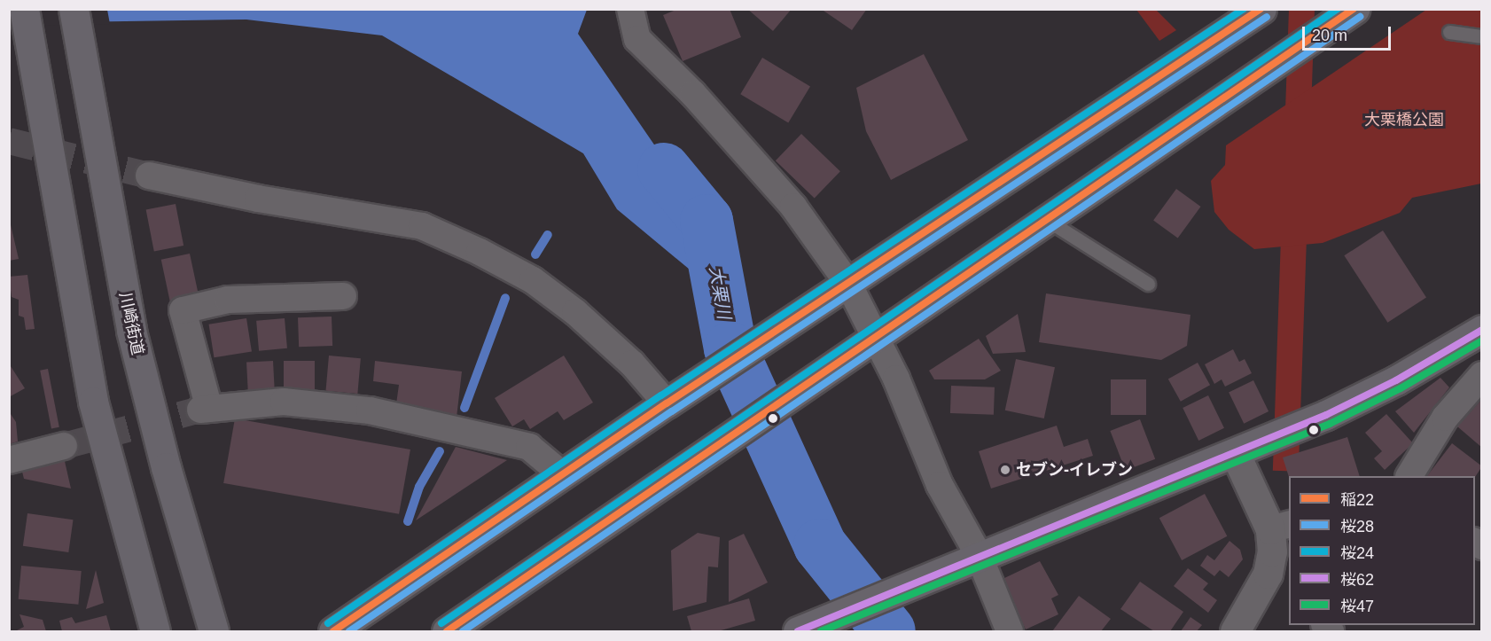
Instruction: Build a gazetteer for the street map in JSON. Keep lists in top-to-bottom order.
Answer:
{
  "streets": {
    "main road": ["川崎街道"]
  },
  "water": ["大栗川"],
  "parks": ["大栗橋公園"],
  "places": ["セブン-イレブン"],
  "lines": [
    "transit line 稲22",
    "transit line 桜24",
    "transit line 桜28",
    "transit line 桜62",
    "transit line 桜47"
  ],
  "legend": [
    "稲22",
    "桜28",
    "桜24",
    "桜62",
    "桜47"
  ],
  "scale_bar": "20 m"
}
